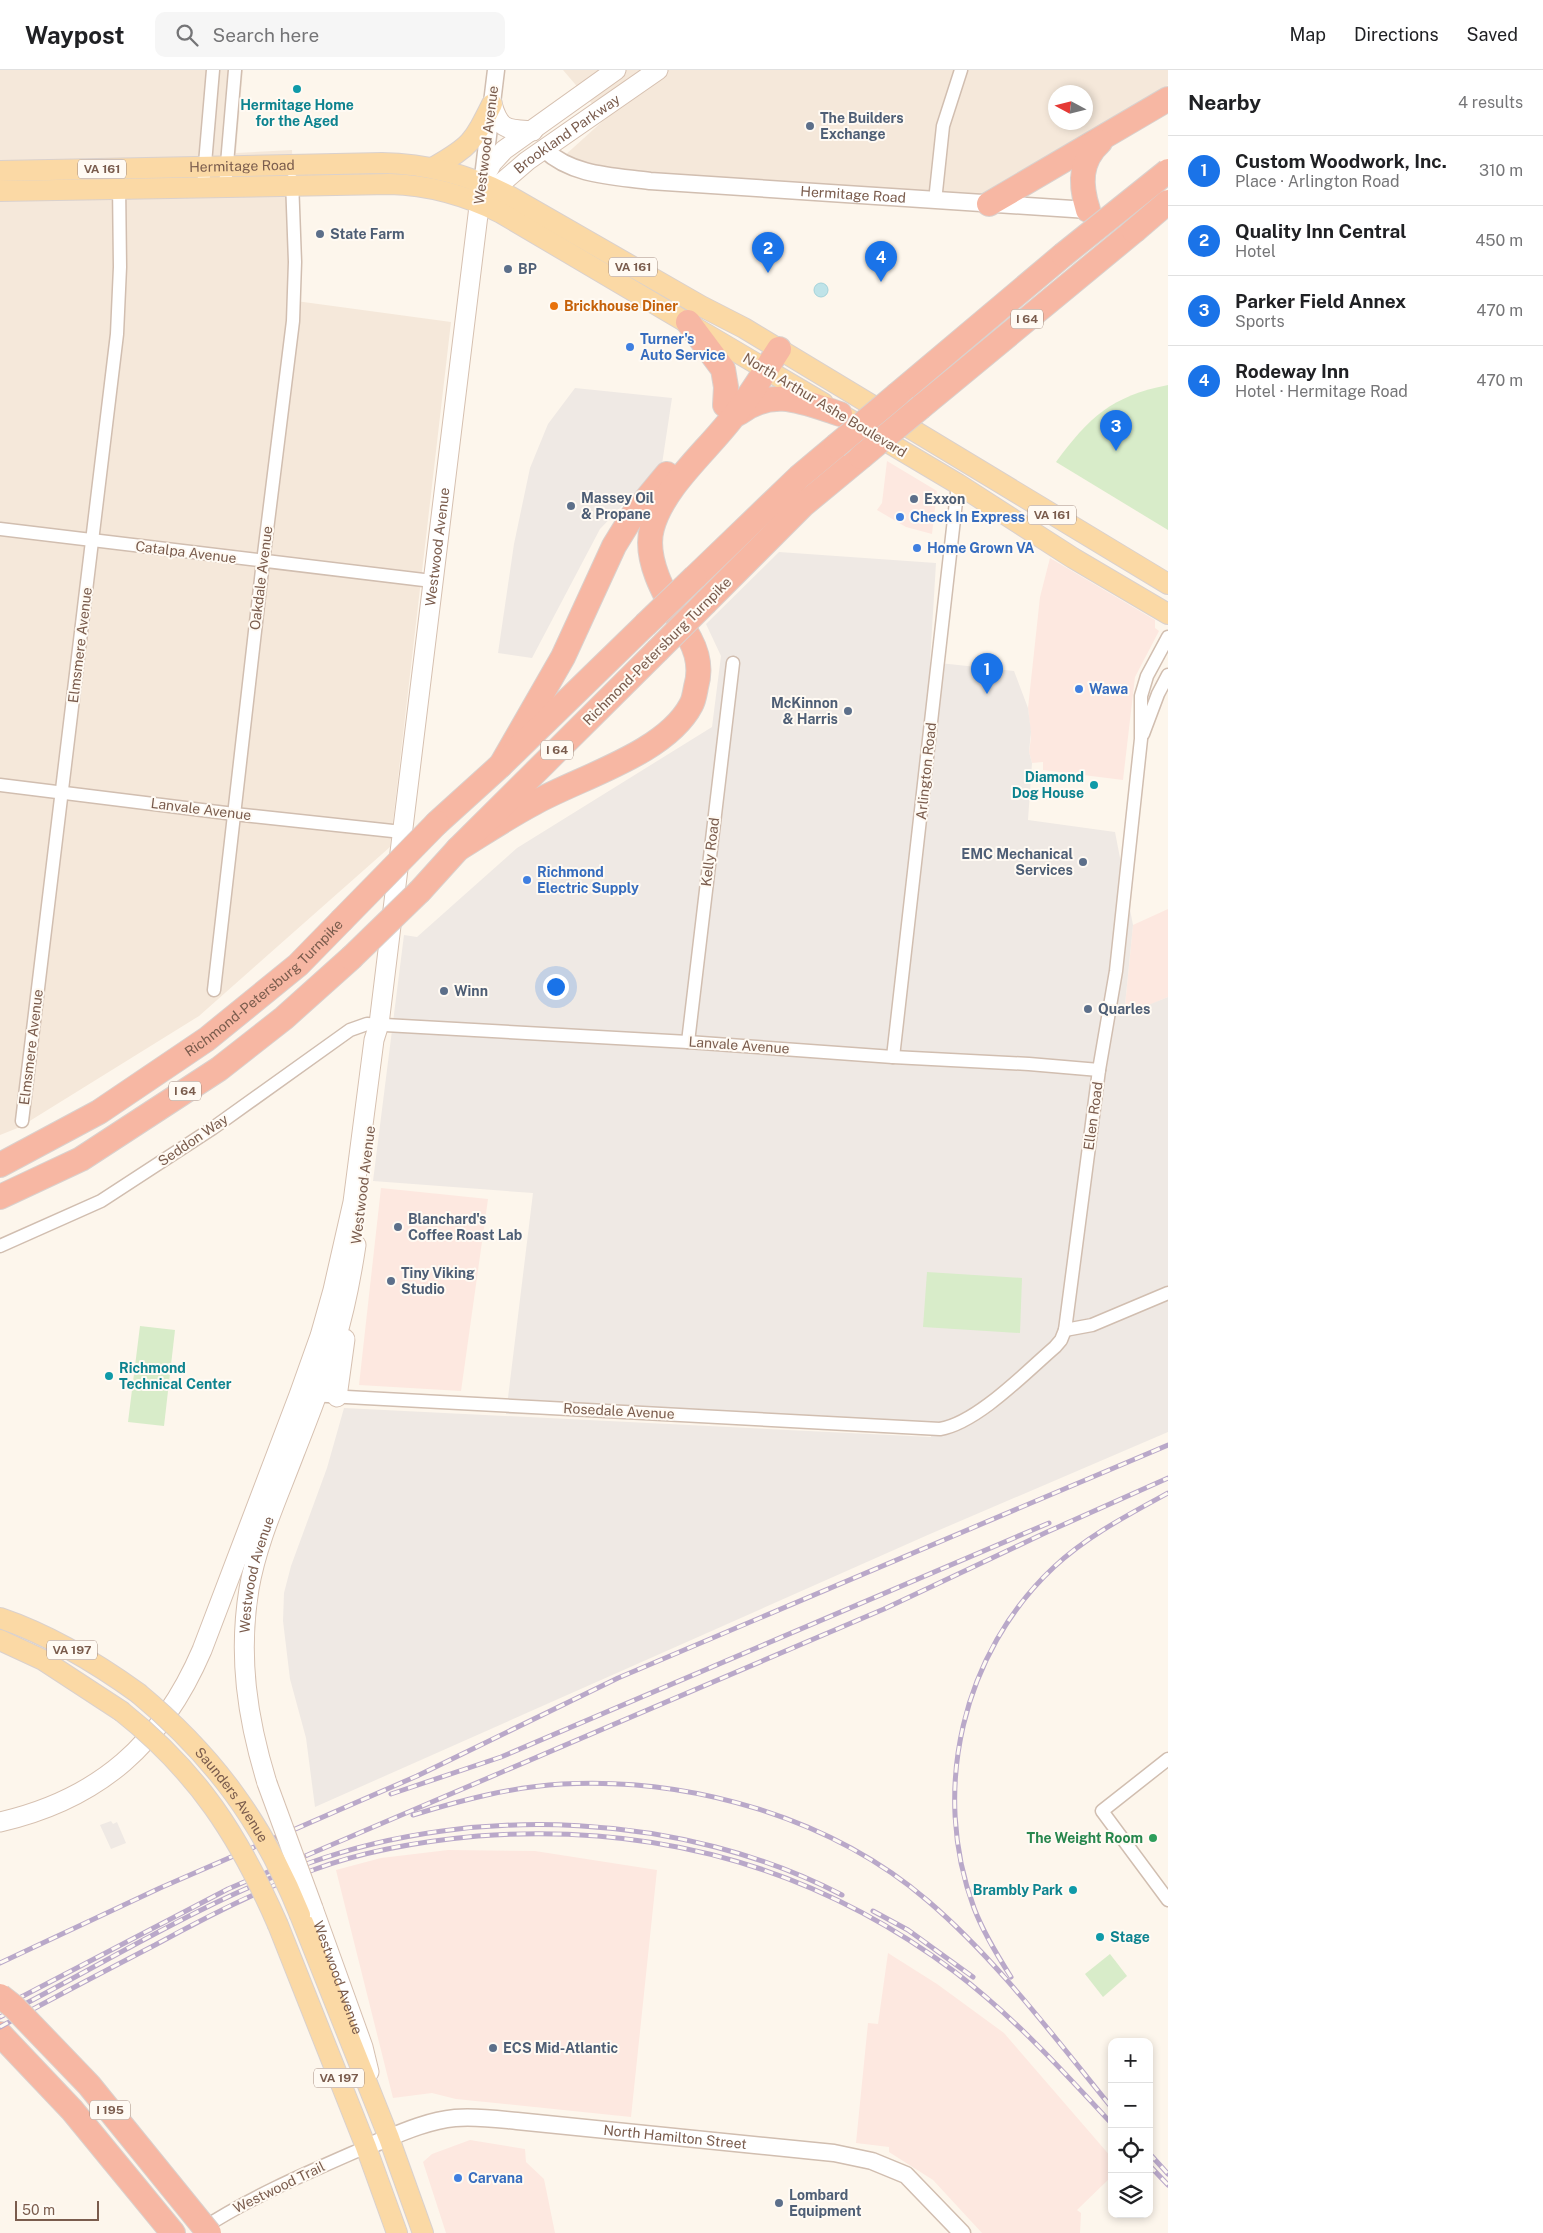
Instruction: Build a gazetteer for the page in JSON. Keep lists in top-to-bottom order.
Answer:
{
  "streets": {
    "highway": ["I 64", "Richmond-Petersburg Turnpike", "I 195"],
    "main road": [
      "Brookland Parkway",
      "Westwood Avenue",
      "Hermitage Road",
      "VA 161",
      "North Arthur Ashe Boulevard",
      "VA 197",
      "Saunders Avenue"
    ],
    "street": [
      "Catalpa Avenue",
      "Oakdale Avenue",
      "Elmsmere Avenue",
      "Arlington Road",
      "Lanvale Avenue",
      "Kelly Road",
      "Ellen Road",
      "Seddon Way",
      "Rosedale Avenue",
      "North Hamilton Street",
      "Westwood Trail"
    ]
  },
  "crossings": [
    ["Brookland Parkway", "Westwood Avenue"],
    ["Brookland Parkway", "Hermitage Road"],
    ["Brookland Parkway", "North Arthur Ashe Boulevard"],
    ["Westwood Avenue", "Hermitage Road"],
    ["Westwood Avenue", "North Arthur Ashe Boulevard"],
    ["Westwood Avenue", "Catalpa Avenue"],
    ["Westwood Avenue", "Lanvale Avenue"],
    ["Westwood Avenue", "Seddon Way"],
    ["Westwood Avenue", "Rosedale Avenue"],
    ["Westwood Avenue", "Saunders Avenue"],
    ["Westwood Avenue", "North Hamilton Street"],
    ["Hermitage Road", "North Arthur Ashe Boulevard"],
    ["Hermitage Road", "Oakdale Avenue"],
    ["Hermitage Road", "Elmsmere Avenue"],
    ["North Arthur Ashe Boulevard", "Arlington Road"],
    ["Catalpa Avenue", "Oakdale Avenue"],
    ["Catalpa Avenue", "Elmsmere Avenue"],
    ["Oakdale Avenue", "Lanvale Avenue"],
    ["Elmsmere Avenue", "Lanvale Avenue"],
    ["Arlington Road", "Lanvale Avenue"],
    ["Lanvale Avenue", "Kelly Road"],
    ["Lanvale Avenue", "Ellen Road"],
    ["Lanvale Avenue", "Seddon Way"],
    ["Ellen Road", "Rosedale Avenue"],
    ["VA 197", "North Hamilton Street"],
    ["VA 197", "Westwood Trail"],
    ["North Hamilton Street", "Westwood Trail"]
  ],
  "places": [
    "Hermitage Home for the Aged",
    "The Builders Exchange",
    "State Farm",
    "BP",
    "Brickhouse Diner",
    "Turner's Auto Service",
    "Exxon",
    "Massey Oil & Propane",
    "Check In Express",
    "Home Grown VA",
    "Wawa",
    "McKinnon & Harris",
    "Diamond Dog House",
    "EMC Mechanical Services",
    "Richmond Electric Supply",
    "Winn",
    "Quarles",
    "Blanchard's Coffee Roast Lab",
    "Tiny Viking Studio",
    "Richmond Technical Center",
    "The Weight Room",
    "Brambly Park",
    "Stage",
    "ECS Mid-Atlantic",
    "Carvana",
    "Lombard Equipment"
  ],
  "scale_bar": "50 m",
  "north": "left",
  "page": {
    "header": "Waypost",
    "search": "Search here",
    "nav": ["Map", "Directions", "Saved"],
    "heading": ["Nearby", "4 results"],
    "list": [
      {
        "mark": "1",
        "name": "Custom Woodwork, Inc.",
        "note": "Place · Arlington Road",
        "value": "310 m"
      },
      {
        "mark": "2",
        "name": "Quality Inn Central",
        "note": "Hotel",
        "value": "450 m"
      },
      {
        "mark": "3",
        "name": "Parker Field Annex",
        "note": "Sports",
        "value": "470 m"
      },
      {
        "mark": "4",
        "name": "Rodeway Inn",
        "note": "Hotel · Hermitage Road",
        "value": "470 m"
      }
    ],
    "pins": [
      "2",
      "4",
      "3",
      "1"
    ],
    "map_buttons": ["+", "−"],
    "scale": "50 m"
  }
}
